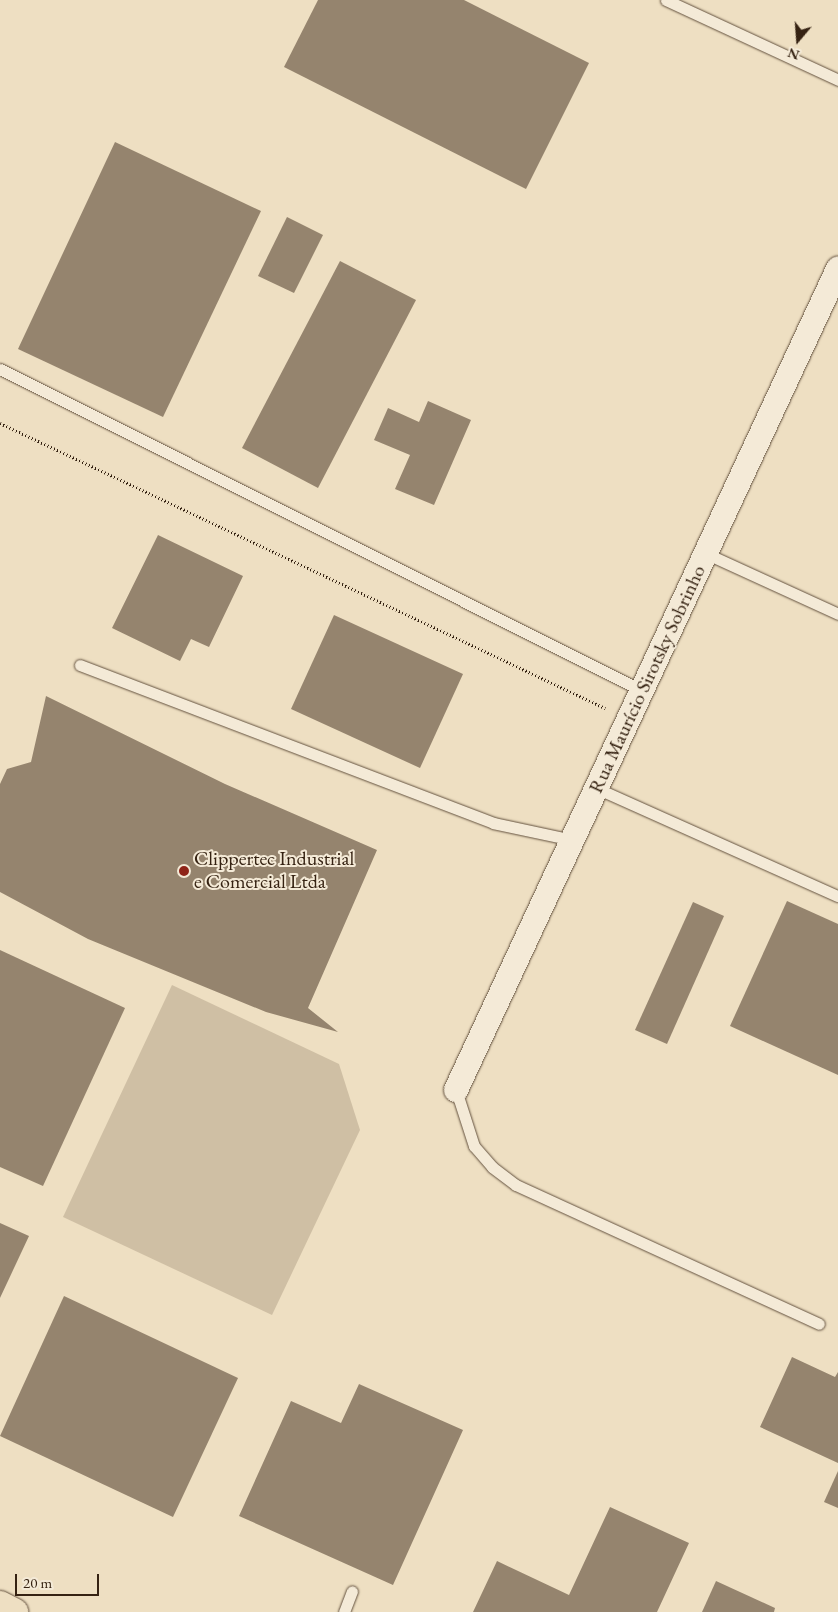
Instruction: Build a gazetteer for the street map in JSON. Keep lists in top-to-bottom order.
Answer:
{
  "streets": {
    "street": ["Rua Maurício Sirotsky Sobrinho"]
  },
  "places": ["Clippertec Industrial e Comercial Ltda"],
  "scale_bar": "20 m",
  "north": "bottom"
}
